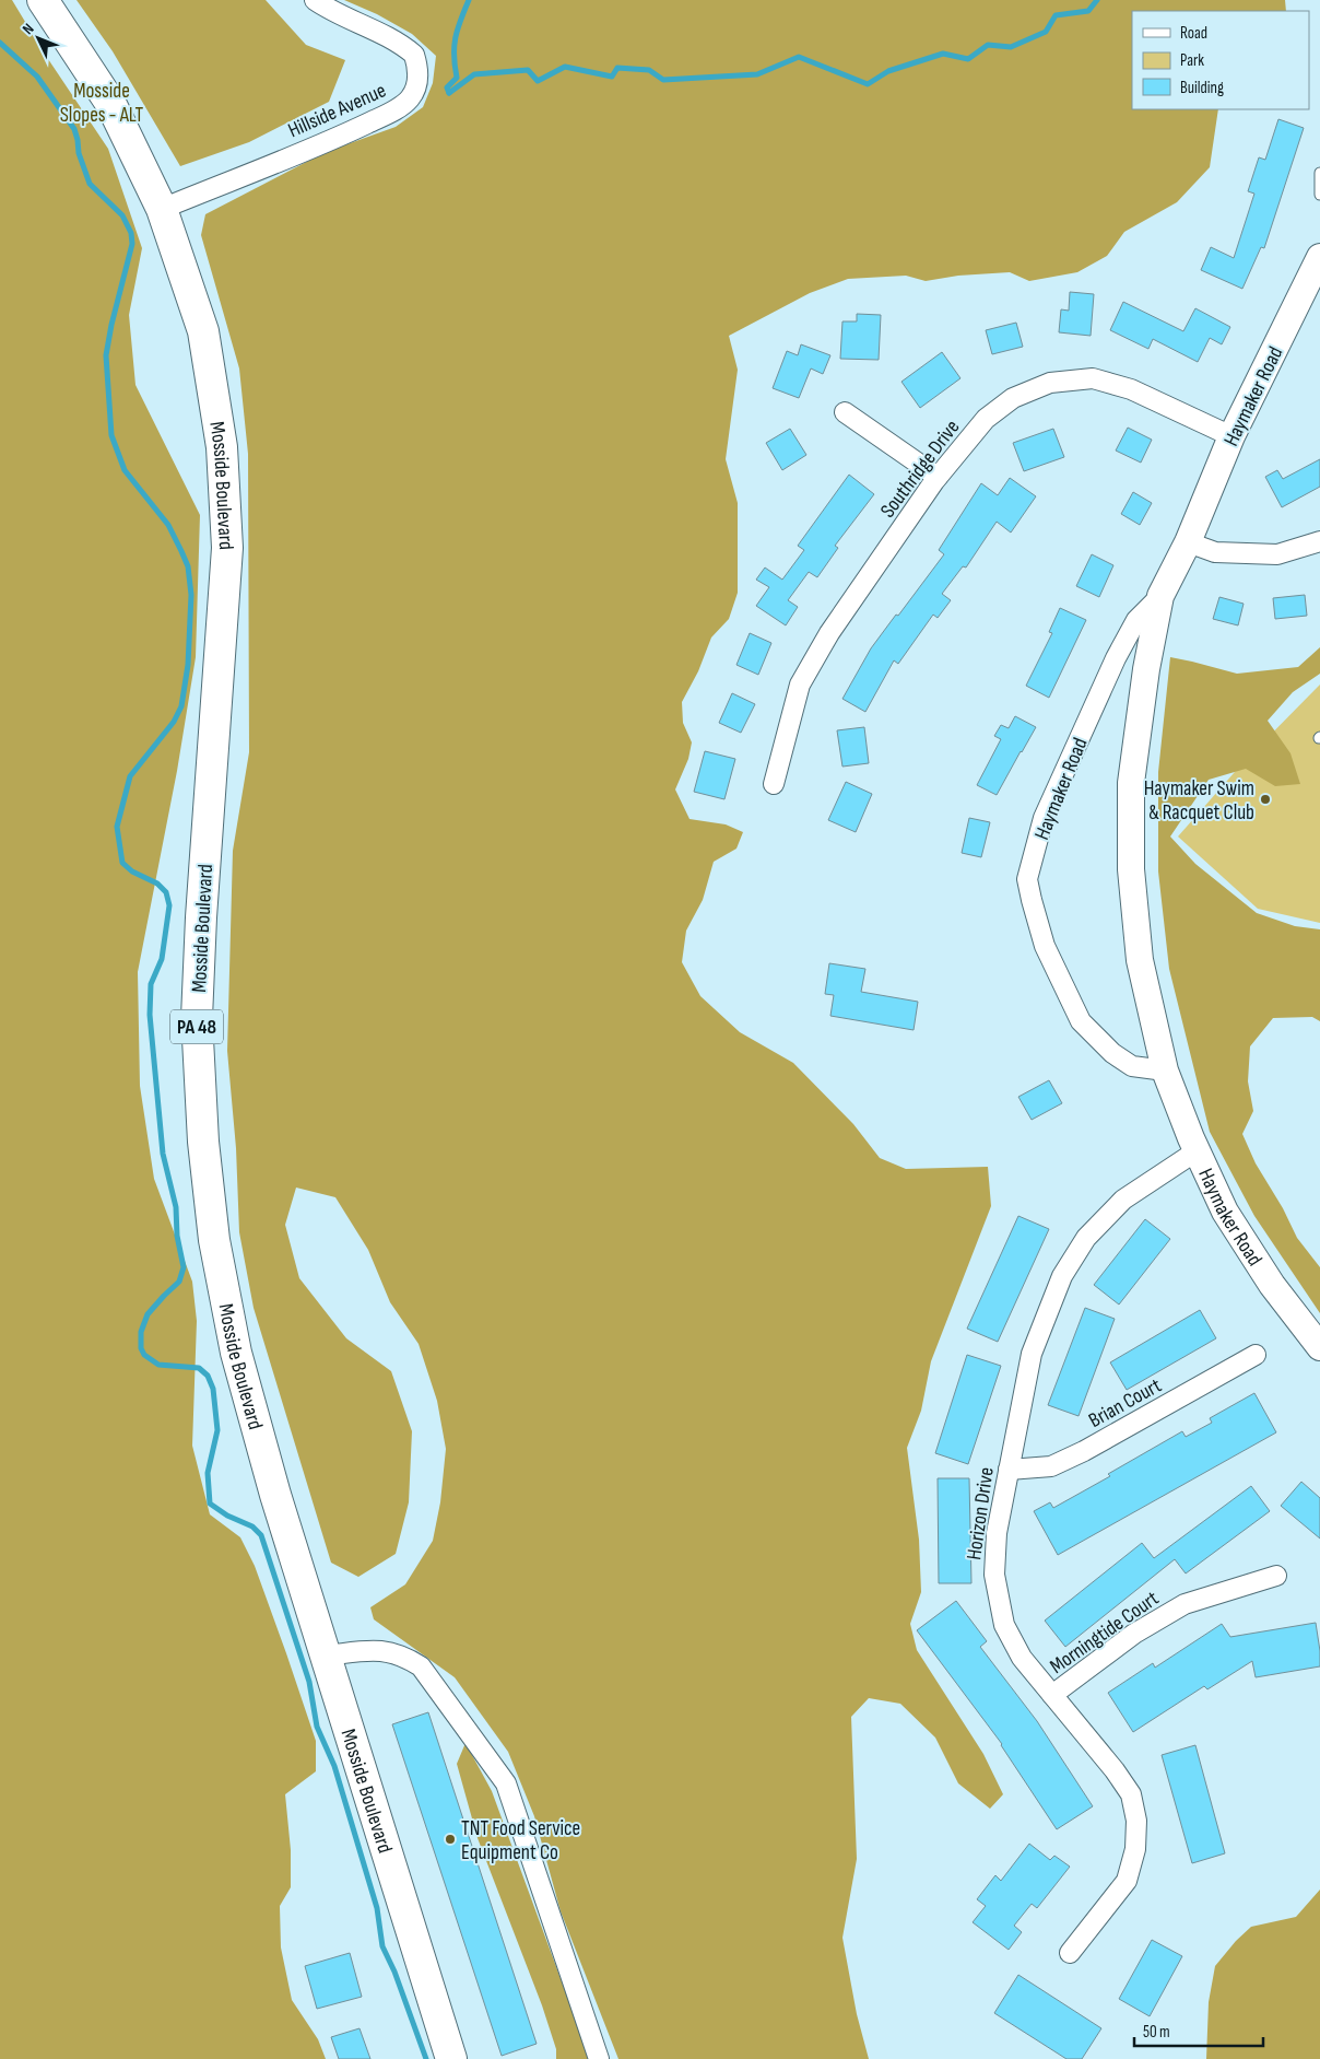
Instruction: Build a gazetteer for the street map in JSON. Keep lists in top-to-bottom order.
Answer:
{
  "streets": {
    "main road": ["Haymaker Road", "Mosside Boulevard", "PA 48"],
    "street": [
      "Hillside Avenue",
      "Southridge Drive",
      "Brian Court",
      "Horizon Drive",
      "Morningtide Court"
    ]
  },
  "crossings": [
    ["Hillside Avenue", "Mosside Boulevard"],
    ["Haymaker Road", "Southridge Drive"],
    ["Haymaker Road", "Horizon Drive"],
    ["Brian Court", "Horizon Drive"],
    ["Horizon Drive", "Morningtide Court"]
  ],
  "parks": ["Mosside Slopes - ALT"],
  "places": ["Haymaker Swim & Racquet Club", "TNT Food Service Equipment Co"],
  "legend": ["Road", "Park", "Building"],
  "scale_bar": "50 m",
  "north": "top left"
}
